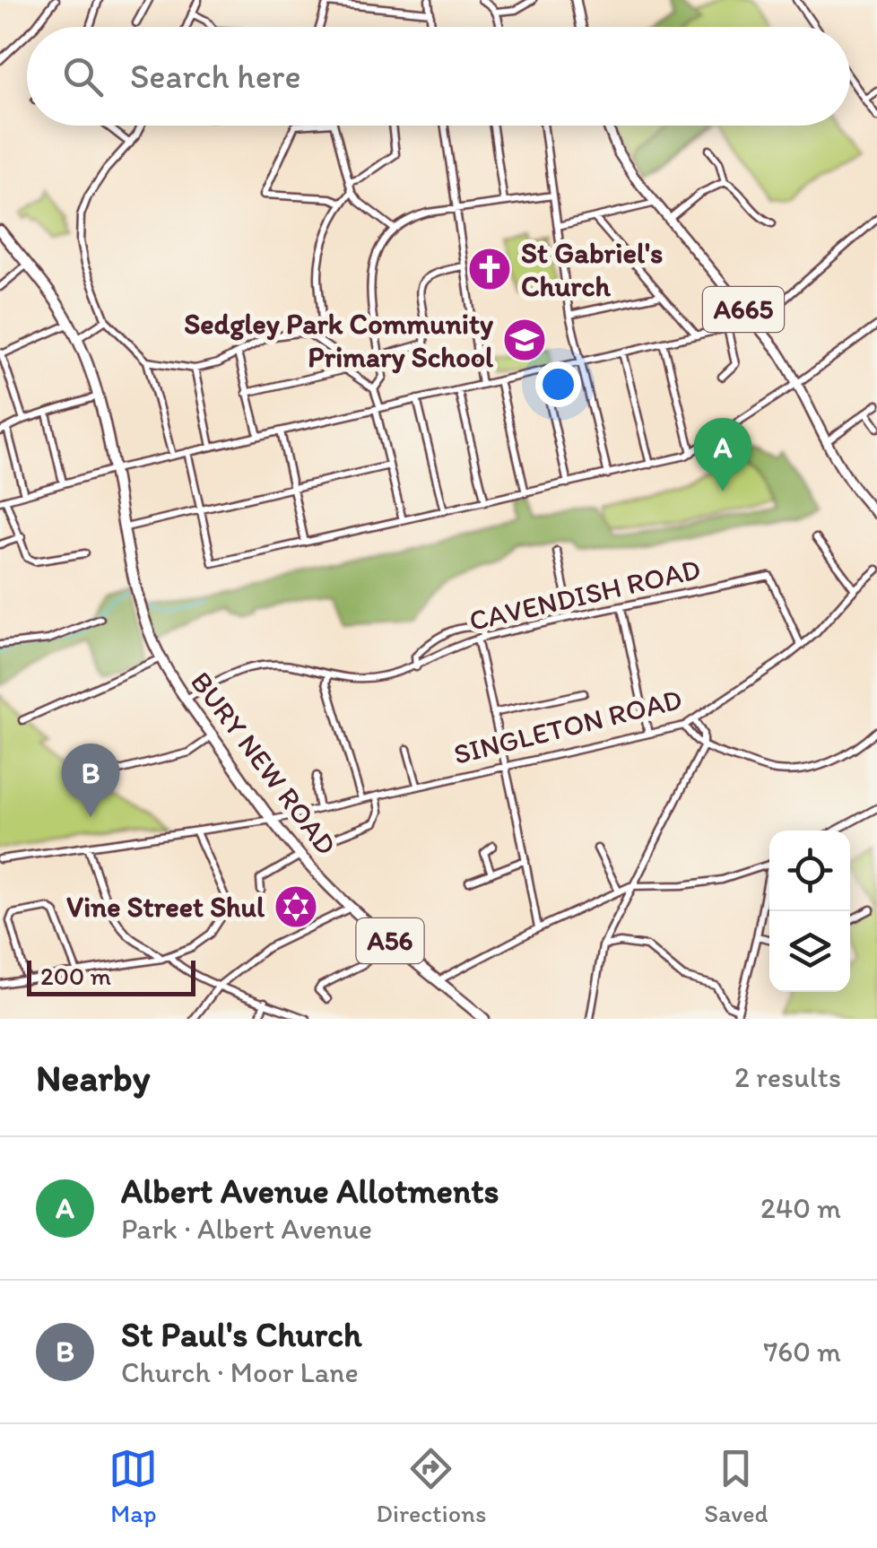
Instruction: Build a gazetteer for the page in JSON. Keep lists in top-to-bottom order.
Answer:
{
  "streets": {
    "highway": ["BURY NEW ROAD", "A56"],
    "main road": ["A665"],
    "street": ["CAVENDISH ROAD", "SINGLETON ROAD"]
  },
  "crossings": [
    ["CAVENDISH ROAD", "SINGLETON ROAD"],
    ["CAVENDISH ROAD", "BURY NEW ROAD"],
    ["SINGLETON ROAD", "BURY NEW ROAD"]
  ],
  "places": {
    "church": ["St Gabriel's Church"],
    "school or university": ["Sedgley Park Community Primary School"],
    "synagogue": ["Vine Street Shul"]
  },
  "scale_bar": "200 m",
  "page": {
    "search": "Search here",
    "pins": ["A", "B"],
    "scale": "200 m",
    "heading": ["Nearby", "2 results"],
    "list": [
      {
        "mark": "A",
        "name": "Albert Avenue Allotments",
        "note": "Park · Albert Avenue",
        "value": "240 m"
      },
      {
        "mark": "B",
        "name": "St Paul's Church",
        "note": "Church · Moor Lane",
        "value": "760 m"
      }
    ],
    "nav": ["Map", "Directions", "Saved"]
  }
}
